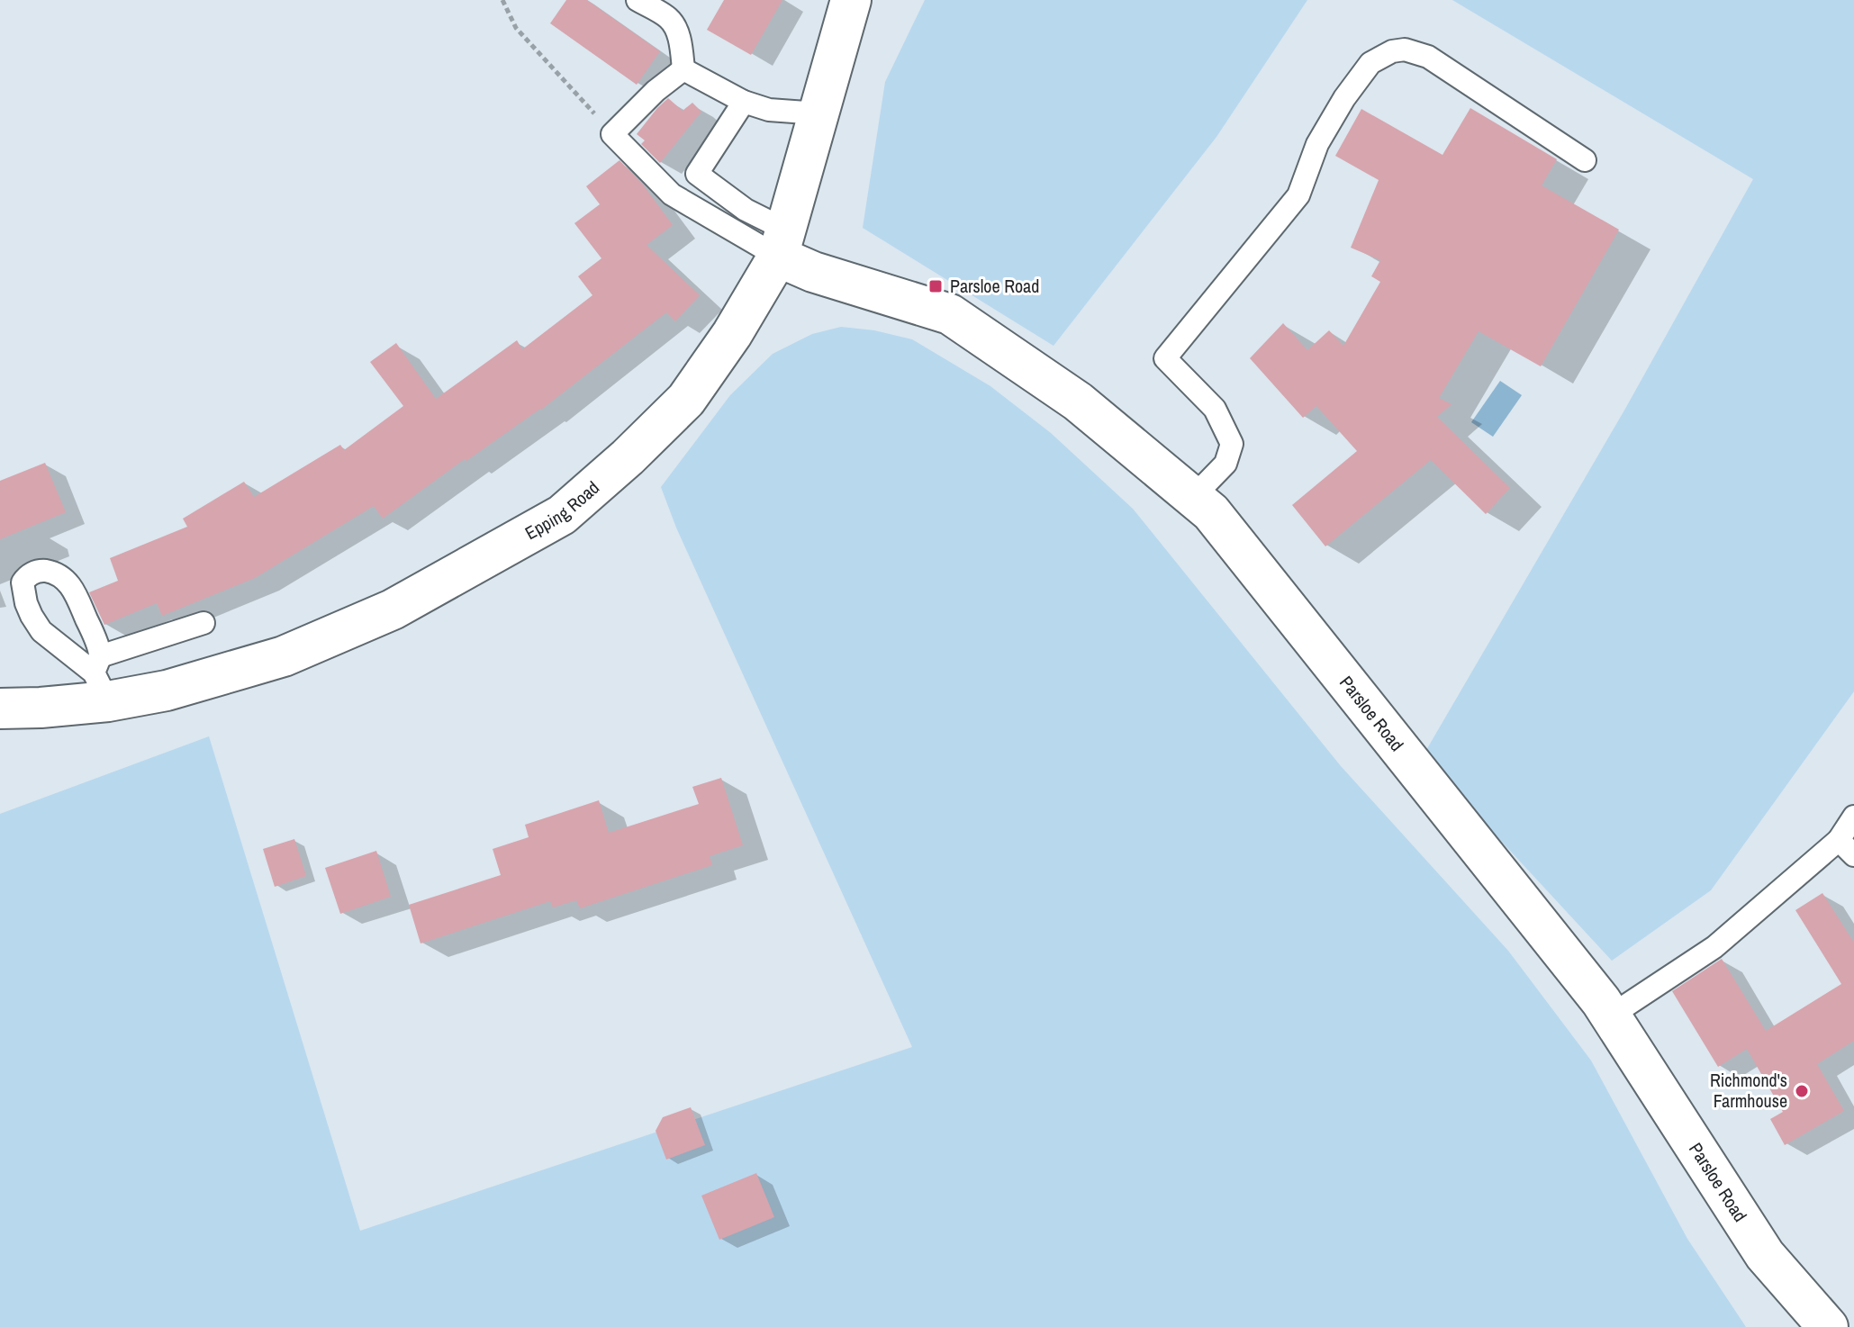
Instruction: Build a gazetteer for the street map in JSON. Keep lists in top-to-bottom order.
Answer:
{
  "streets": {
    "street": ["Epping Road", "Parsloe Road"]
  },
  "crossings": [
    ["Epping Road", "Parsloe Road"]
  ],
  "places": {
    "transit": ["Parsloe Road"],
    "other": ["Richmond's Farmhouse"]
  }
}
